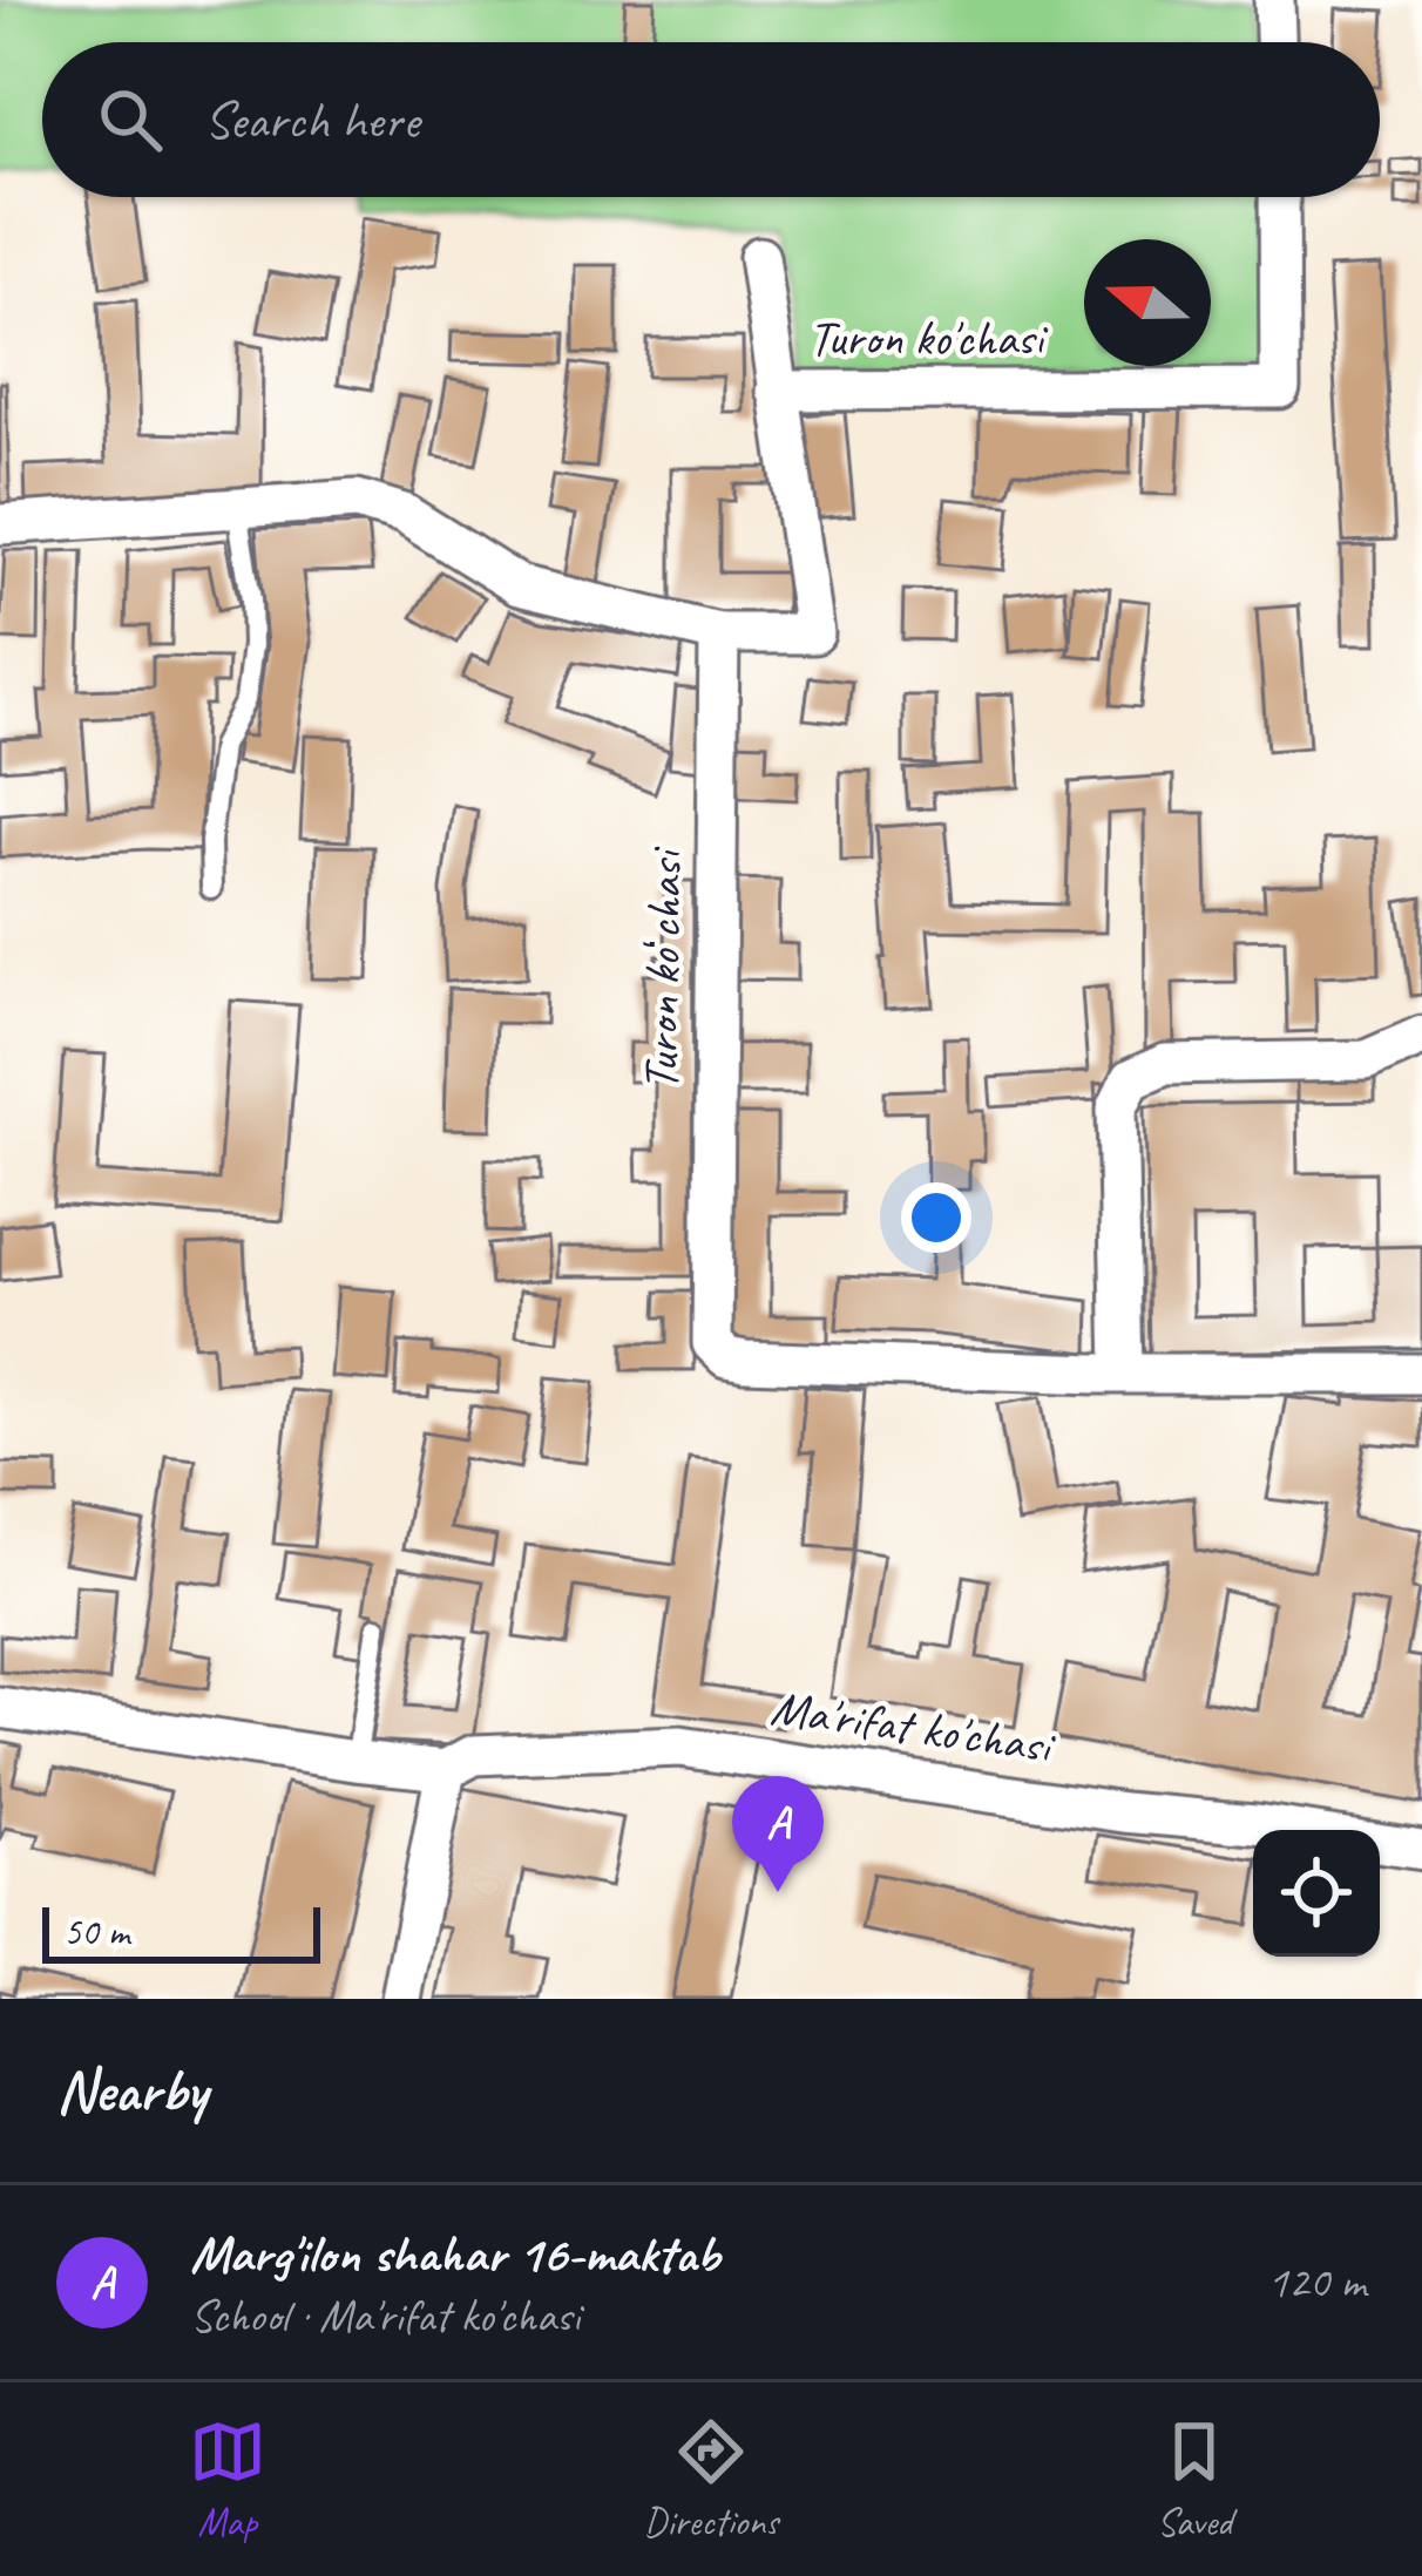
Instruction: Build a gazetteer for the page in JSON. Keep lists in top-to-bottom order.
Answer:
{
  "streets": {
    "street": ["Turon ko'chasi", "Turon koʻchasi", "Ma'rifat ko'chasi"]
  },
  "crossings": [
    ["Turon ko'chasi", "Turon koʻchasi"]
  ],
  "scale_bar": "50 m",
  "north": "left",
  "page": {
    "search": "Search here",
    "pins": "A",
    "scale": "50 m",
    "heading": "Nearby",
    "list": [
      {
        "mark": "A",
        "name": "Marg'ilon shahar 16-maktab",
        "note": "School · Ma'rifat ko'chasi",
        "value": "120 m"
      }
    ],
    "nav": ["Map", "Directions", "Saved"]
  }
}
